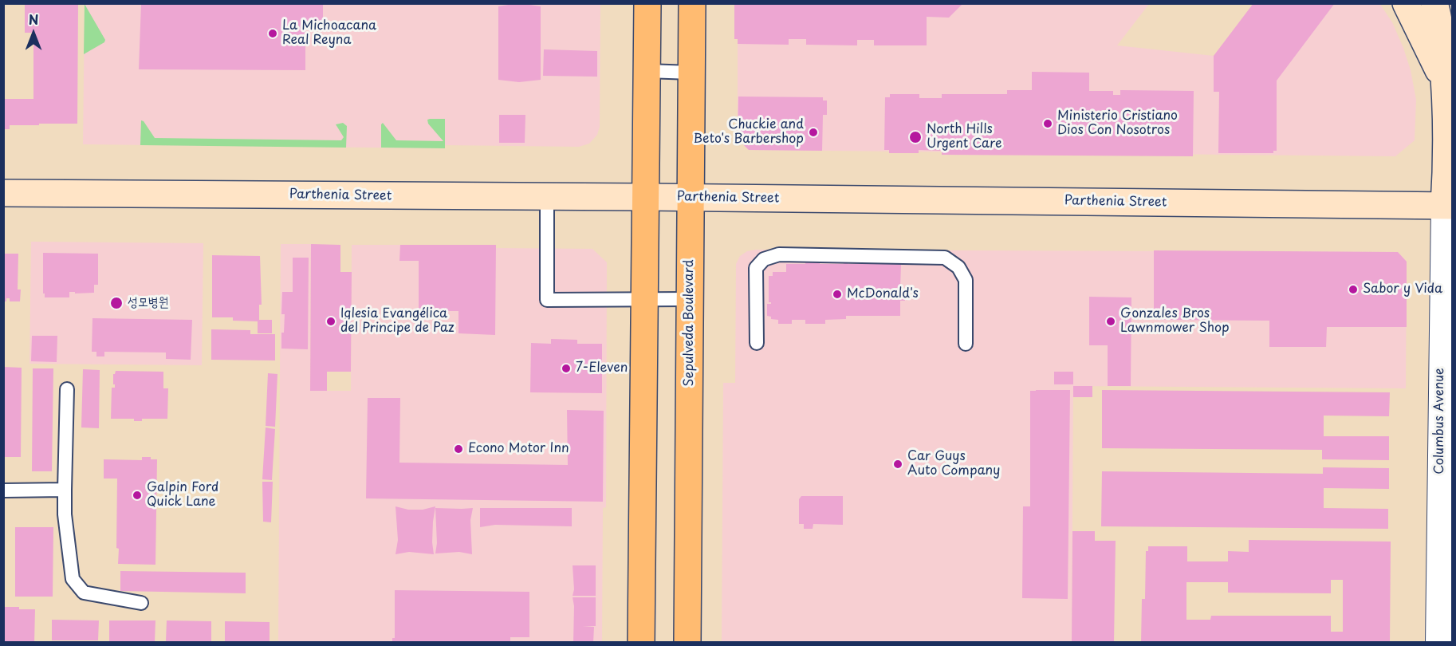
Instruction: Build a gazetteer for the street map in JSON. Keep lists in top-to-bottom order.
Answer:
{
  "streets": {
    "main road": ["Parthenia Street", "Sepulveda Boulevard", "Columbus Avenue"]
  },
  "crossings": [
    ["Parthenia Street", "Sepulveda Boulevard"],
    ["Parthenia Street", "Columbus Avenue"]
  ],
  "places": [
    "La Michoacana Real Reyna",
    "Ministerio Cristiano Dios Con Nosotros",
    "Chuckie and Beto's Barbershop",
    "North Hills Urgent Care",
    "Sabor y Vida",
    "McDonald's",
    "성모병원",
    "Iglesia Evangélica del Principe de Paz",
    "Gonzales Bros Lawnmower Shop",
    "7-Eleven",
    "Econo Motor Inn",
    "Car Guys Auto Company",
    "Galpin Ford Quick Lane"
  ],
  "north": "top"
}
